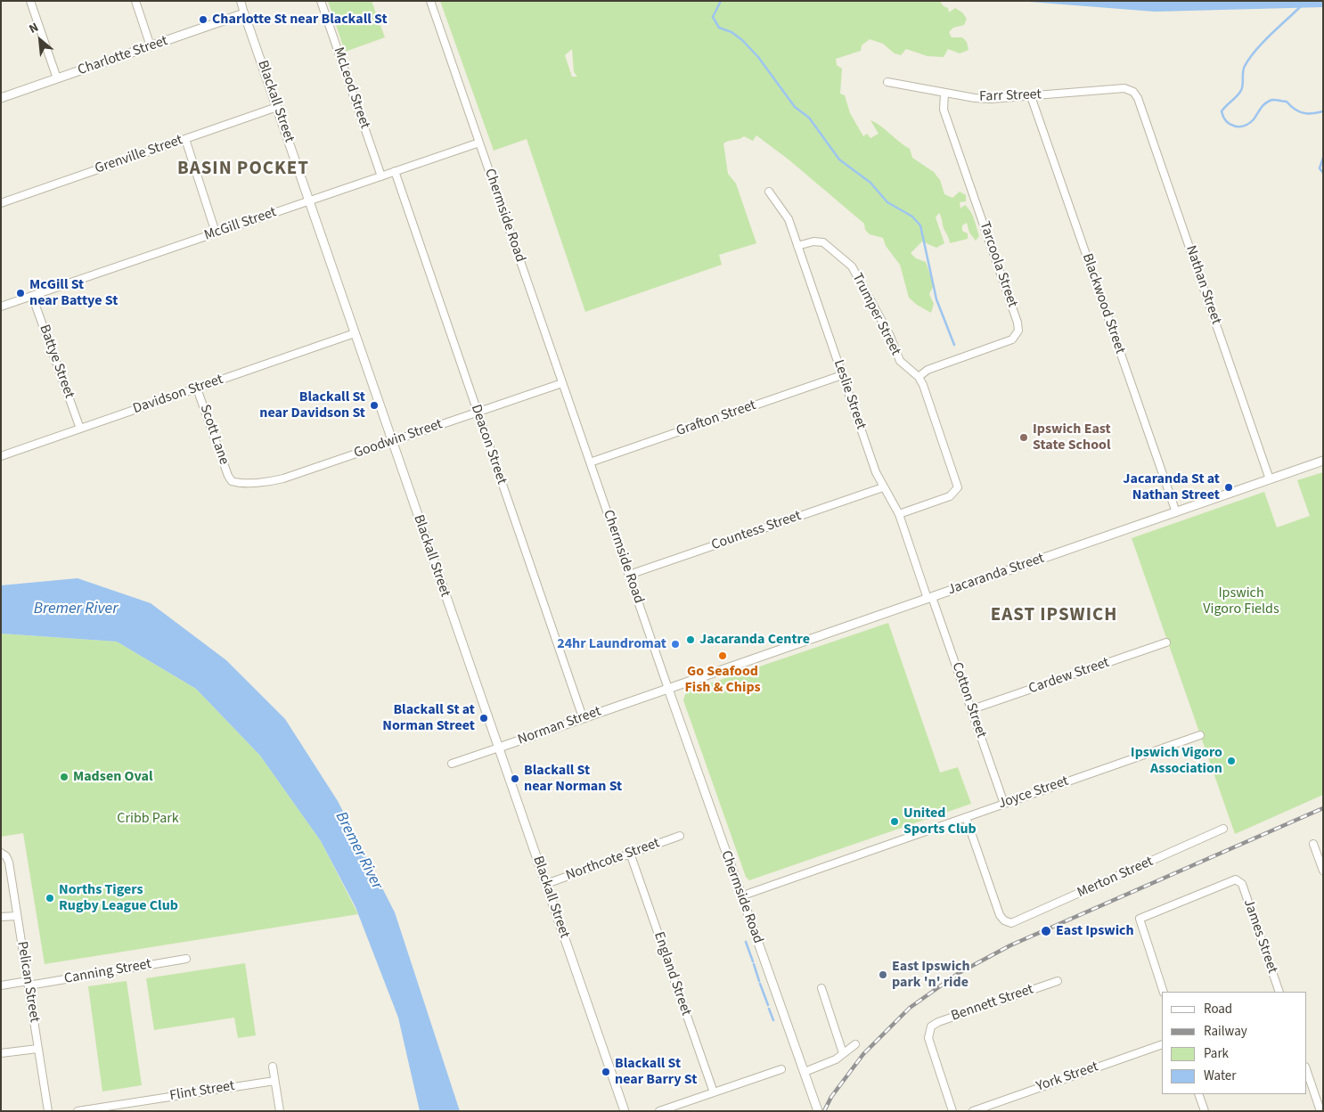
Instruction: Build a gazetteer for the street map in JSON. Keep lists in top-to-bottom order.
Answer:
{
  "streets": {
    "street": [
      "Charlotte Street",
      "McLeod Street",
      "Farr Street",
      "Blackall Street",
      "Grenville Street",
      "Chermside Road",
      "McGill Street",
      "Tarcoola Street",
      "Nathan Street",
      "Blackwood Street",
      "Trumper Street",
      "Battye Street",
      "Davidson Street",
      "Leslie Street",
      "Grafton Street",
      "Scott Lane",
      "Goodwin Street",
      "Deacon Street",
      "Countess Street",
      "Jacaranda Street",
      "Cardew Street",
      "Cotton Street",
      "Norman Street",
      "Joyce Street",
      "Northcote Street",
      "Merton Street",
      "James Street",
      "Canning Street",
      "England Street",
      "Pelican Street",
      "Bennett Street",
      "York Street",
      "Flint Street"
    ]
  },
  "crossings": [
    ["Charlotte Street", "Blackall Street"],
    ["McLeod Street", "McGill Street"],
    ["Farr Street", "Tarcoola Street"],
    ["Farr Street", "Nathan Street"],
    ["Farr Street", "Blackwood Street"],
    ["Blackall Street", "Grenville Street"],
    ["Blackall Street", "McGill Street"],
    ["Blackall Street", "Davidson Street"],
    ["Blackall Street", "Goodwin Street"],
    ["Blackall Street", "Norman Street"],
    ["Blackall Street", "Northcote Street"],
    ["Chermside Road", "McGill Street"],
    ["Chermside Road", "Grafton Street"],
    ["Chermside Road", "Goodwin Street"],
    ["Chermside Road", "Countess Street"],
    ["Chermside Road", "Jacaranda Street"],
    ["Chermside Road", "Norman Street"],
    ["Chermside Road", "Joyce Street"],
    ["McGill Street", "Battye Street"],
    ["McGill Street", "Deacon Street"],
    ["Tarcoola Street", "Trumper Street"],
    ["Nathan Street", "Jacaranda Street"],
    ["Blackwood Street", "Jacaranda Street"],
    ["Trumper Street", "Leslie Street"],
    ["Battye Street", "Davidson Street"],
    ["Davidson Street", "Scott Lane"],
    ["Leslie Street", "Grafton Street"],
    ["Leslie Street", "Countess Street"],
    ["Leslie Street", "Jacaranda Street"],
    ["Leslie Street", "Cotton Street"],
    ["Scott Lane", "Goodwin Street"],
    ["Goodwin Street", "Deacon Street"],
    ["Deacon Street", "Norman Street"],
    ["Jacaranda Street", "Cotton Street"],
    ["Jacaranda Street", "Norman Street"],
    ["Cardew Street", "Cotton Street"],
    ["Cotton Street", "Joyce Street"],
    ["Joyce Street", "Merton Street"],
    ["Northcote Street", "England Street"],
    ["Canning Street", "Pelican Street"]
  ],
  "districts": ["BASIN POCKET", "EAST IPSWICH"],
  "water": ["Bremer River"],
  "parks": ["Ipswich Vigoro Fields", "Cribb Park"],
  "places": [
    "Charlotte St near Blackall St",
    "McGill St near Battye St",
    "Blackall St near Davidson St",
    "Ipswich East State School",
    "Jacaranda St at Nathan Street",
    "Jacaranda Centre",
    "24hr Laundromat",
    "Go Seafood Fish & Chips",
    "Blackall St at Norman Street",
    "Ipswich Vigoro Association",
    "Madsen Oval",
    "Blackall St near Norman St",
    "United Sports Club",
    "Norths Tigers Rugby League Club",
    "East Ipswich",
    "East Ipswich park 'n' ride",
    "Blackall St near Barry St"
  ],
  "legend": [
    "Road",
    "Railway",
    "Park",
    "Water"
  ],
  "north": "top left"
}
